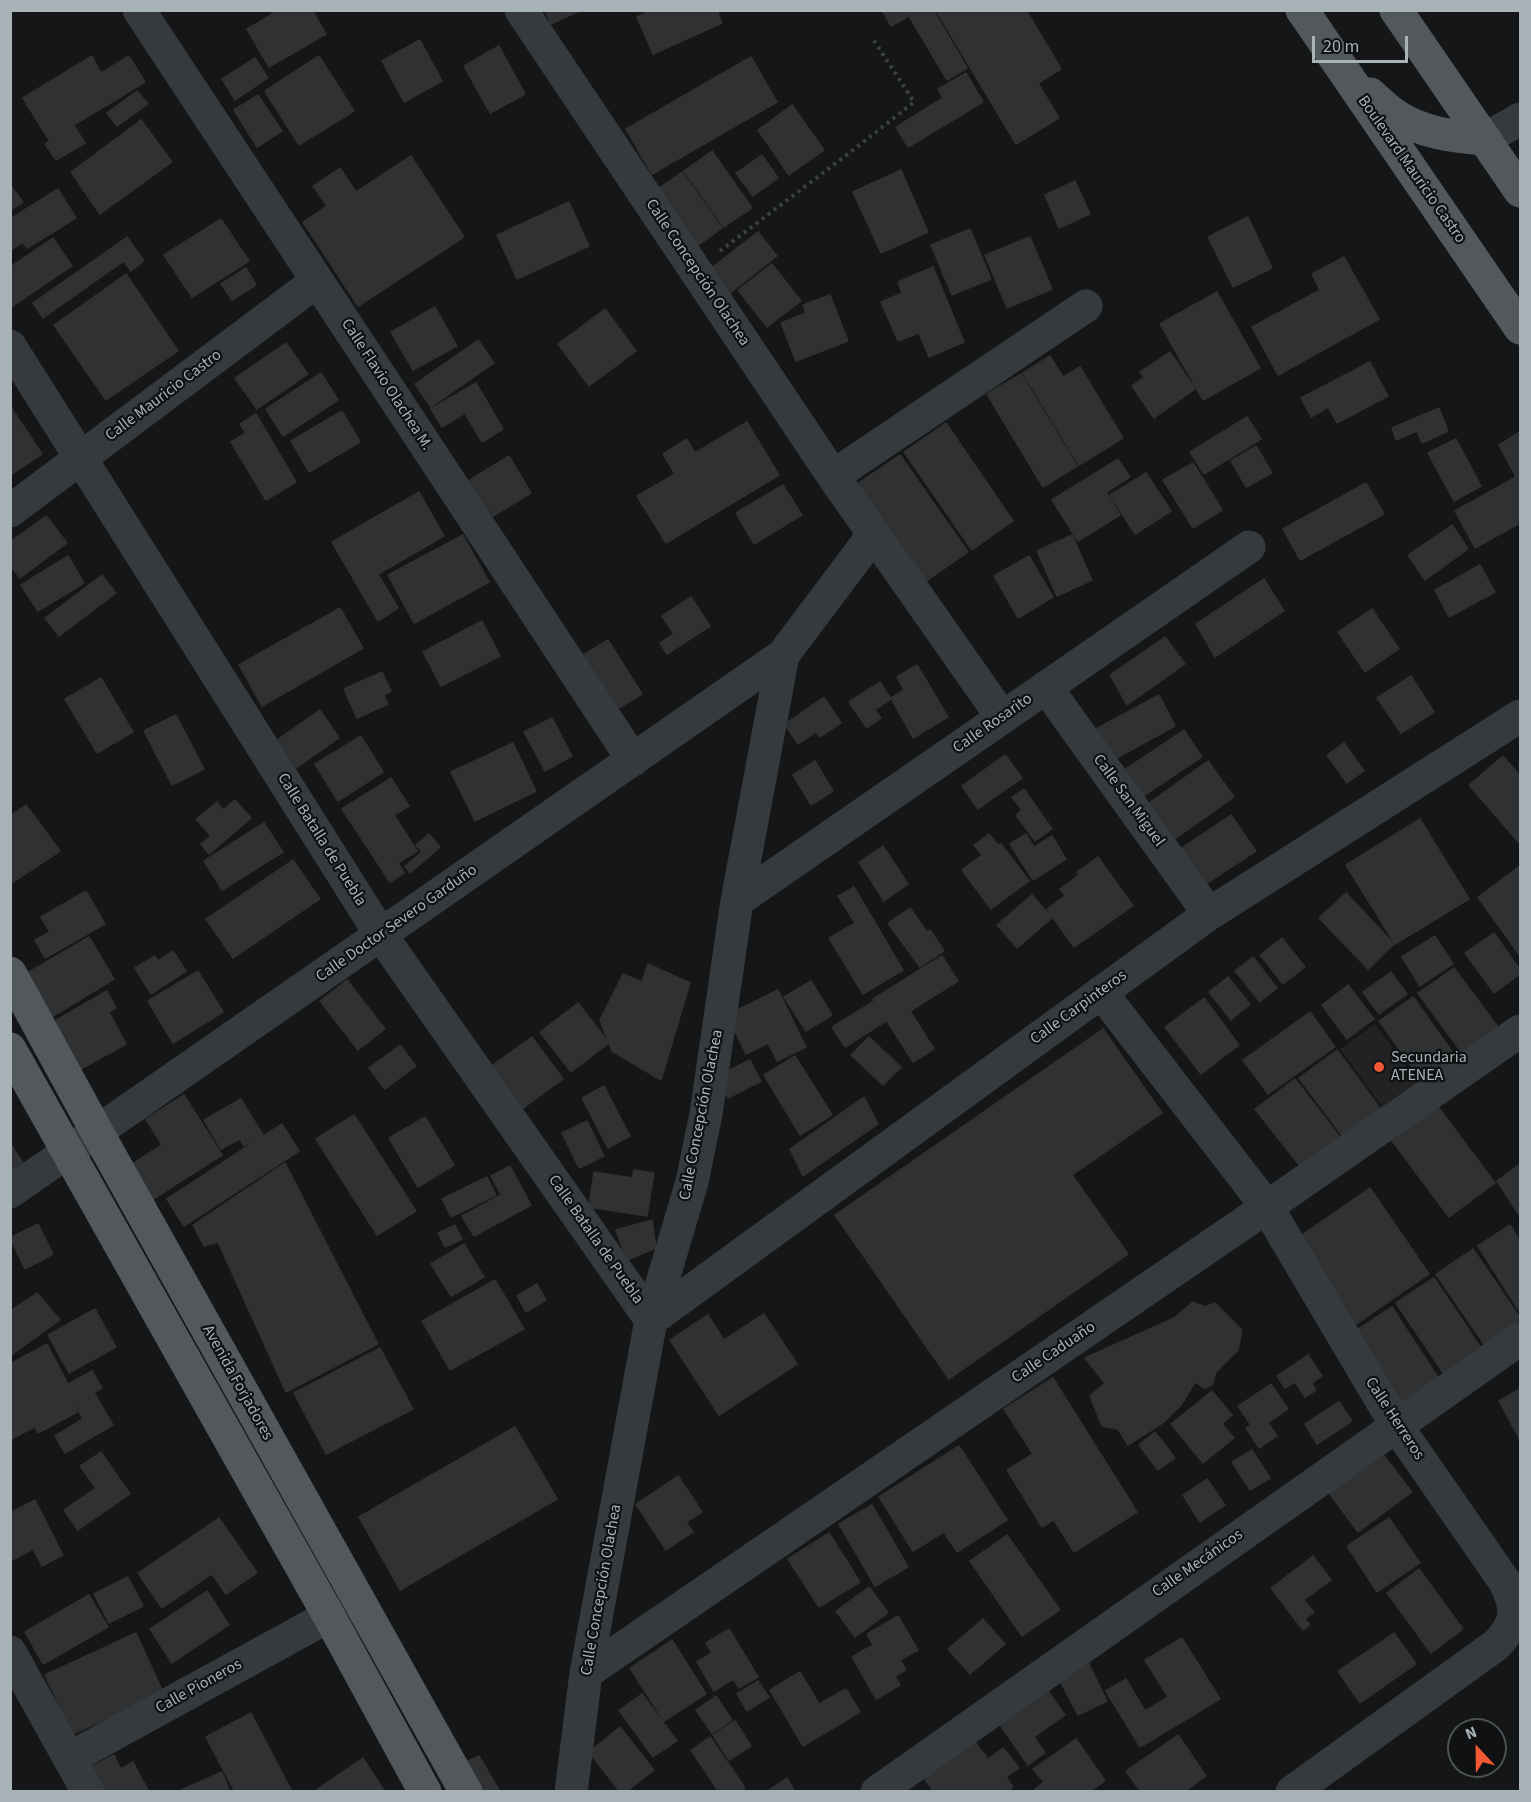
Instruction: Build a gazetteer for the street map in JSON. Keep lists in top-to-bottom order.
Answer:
{
  "streets": {
    "main road": ["Boulevard Mauricio Castro", "Avenida Forjadores"],
    "street": [
      "Calle Concepción Olachea",
      "Calle Flavio Olachea M.",
      "Calle Mauricio Castro",
      "Calle Rosarito",
      "Calle San Miguel",
      "Calle Batalla de Puebla",
      "Calle Doctor Severo Garduño",
      "Calle Carpinteros",
      "Calle Caduaño",
      "Calle Herreros",
      "Calle Mecánicos",
      "Calle Pioneros"
    ]
  },
  "crossings": [
    ["Calle Concepción Olachea", "Calle Rosarito"],
    ["Calle Concepción Olachea", "Calle Batalla de Puebla"],
    ["Calle Concepción Olachea", "Calle Doctor Severo Garduño"],
    ["Calle Concepción Olachea", "Calle Carpinteros"],
    ["Calle Concepción Olachea", "Calle Caduaño"],
    ["Calle Flavio Olachea M.", "Calle Mauricio Castro"],
    ["Calle Flavio Olachea M.", "Calle Doctor Severo Garduño"],
    ["Calle Mauricio Castro", "Calle Batalla de Puebla"],
    ["Calle Rosarito", "Calle San Miguel"],
    ["Calle San Miguel", "Calle Carpinteros"],
    ["Calle Batalla de Puebla", "Calle Doctor Severo Garduño"],
    ["Calle Batalla de Puebla", "Calle Carpinteros"],
    ["Calle Doctor Severo Garduño", "Avenida Forjadores"],
    ["Calle Carpinteros", "Calle Herreros"],
    ["Calle Caduaño", "Calle Herreros"],
    ["Avenida Forjadores", "Calle Pioneros"],
    ["Calle Herreros", "Calle Mecánicos"]
  ],
  "places": ["Secundaria ATENEA"],
  "scale_bar": "20 m",
  "north": "top"
}
